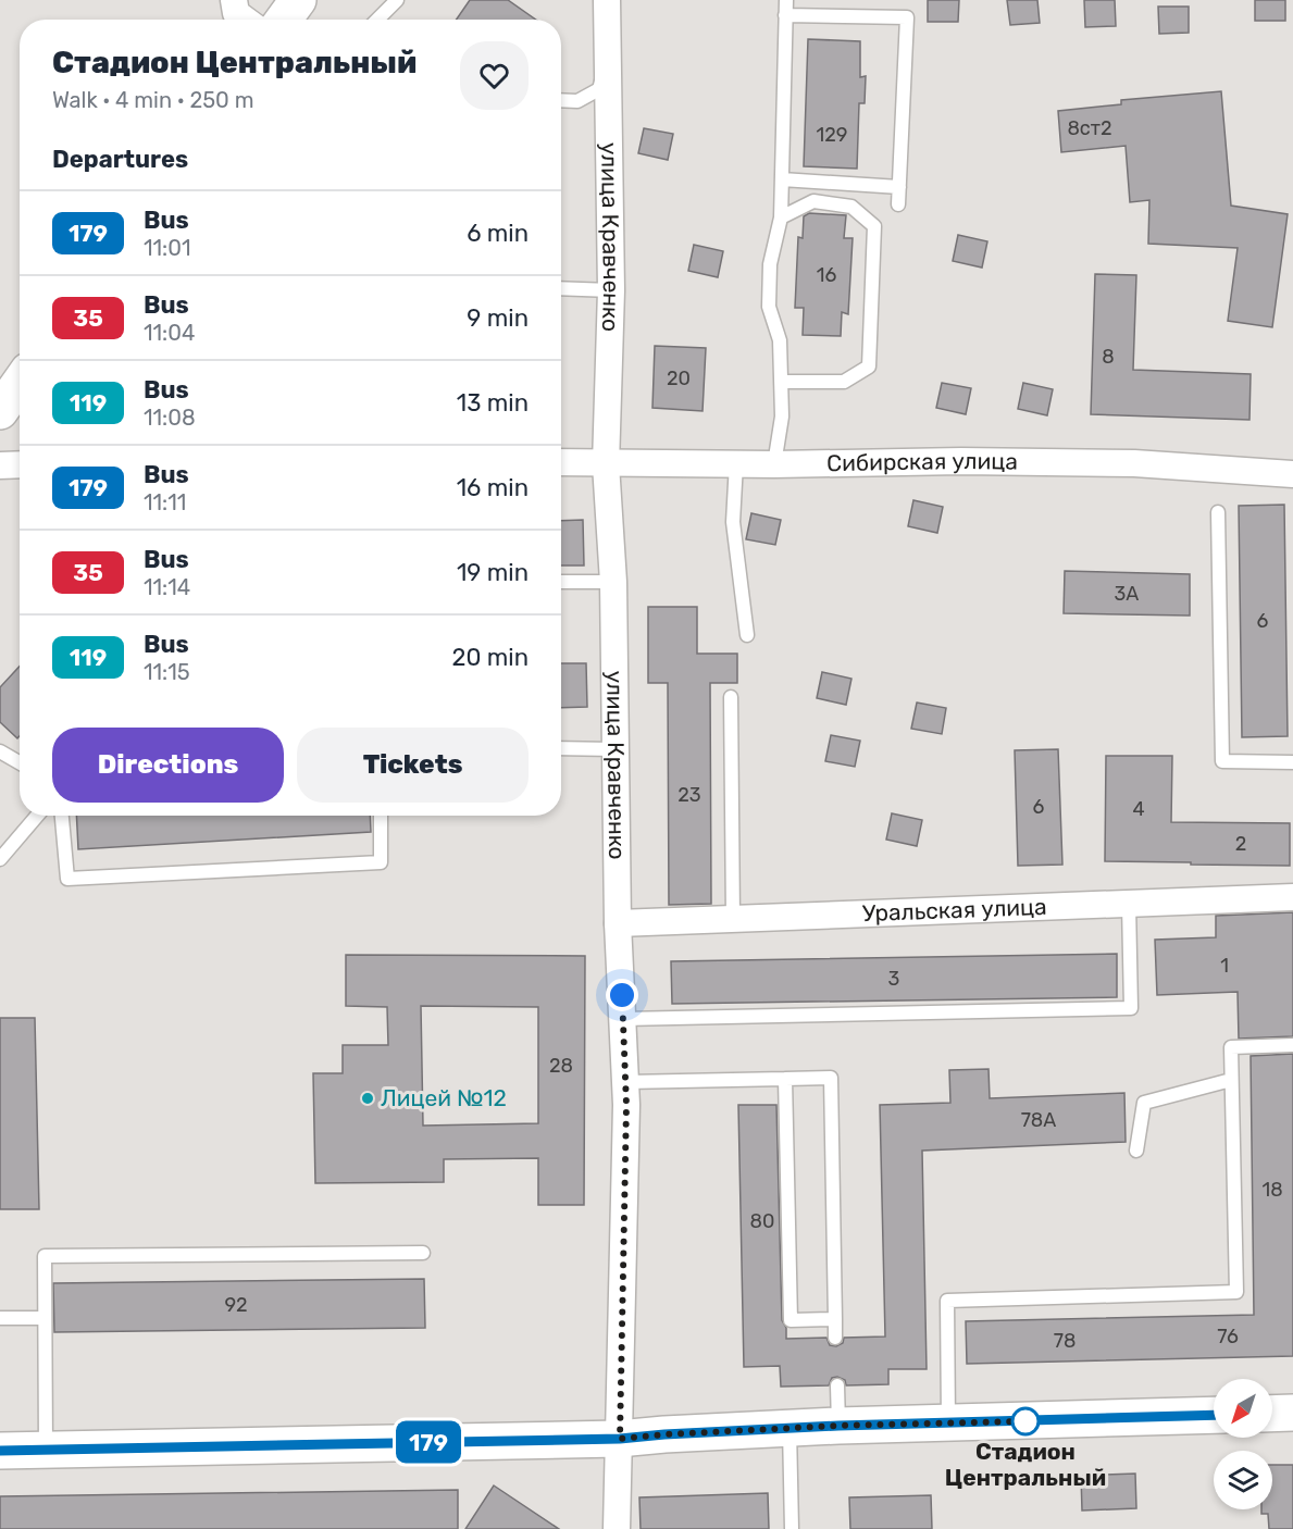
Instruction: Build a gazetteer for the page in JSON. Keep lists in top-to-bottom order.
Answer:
{
  "streets": {
    "street": ["улица Кравченко", "Сибирская улица", "Уральская улица"]
  },
  "crossings": [
    ["улица Кравченко", "Сибирская улица"],
    ["улица Кравченко", "Уральская улица"]
  ],
  "places": ["Лицей №12", "Стадион Центральный"],
  "lines": ["bus line 179"],
  "house_numbers": [
    "8ст2",
    "129",
    "16",
    "8",
    "20",
    "3А",
    "6",
    "23",
    "6",
    "4",
    "2",
    "1",
    "3",
    "28",
    "78А",
    "18",
    "80",
    "92",
    "76",
    "78"
  ],
  "north": "bottom left",
  "page": {
    "on_map": "179",
    "heading": [
      ["Стадион Центральный", "Walk · 4 min · 250 m"],
      "Departures"
    ],
    "list": [
      {
        "mark": "179",
        "name": "Bus",
        "note": "11:01",
        "value": "6 min"
      },
      {
        "mark": "35",
        "name": "Bus",
        "note": "11:04",
        "value": "9 min"
      },
      {
        "mark": "119",
        "name": "Bus",
        "note": "11:08",
        "value": "13 min"
      },
      {
        "mark": "179",
        "name": "Bus",
        "note": "11:11",
        "value": "16 min"
      },
      {
        "mark": "35",
        "name": "Bus",
        "note": "11:14",
        "value": "19 min"
      },
      {
        "mark": "119",
        "name": "Bus",
        "note": "11:15",
        "value": "20 min"
      }
    ],
    "buttons": ["Directions", "Tickets"]
  }
}
